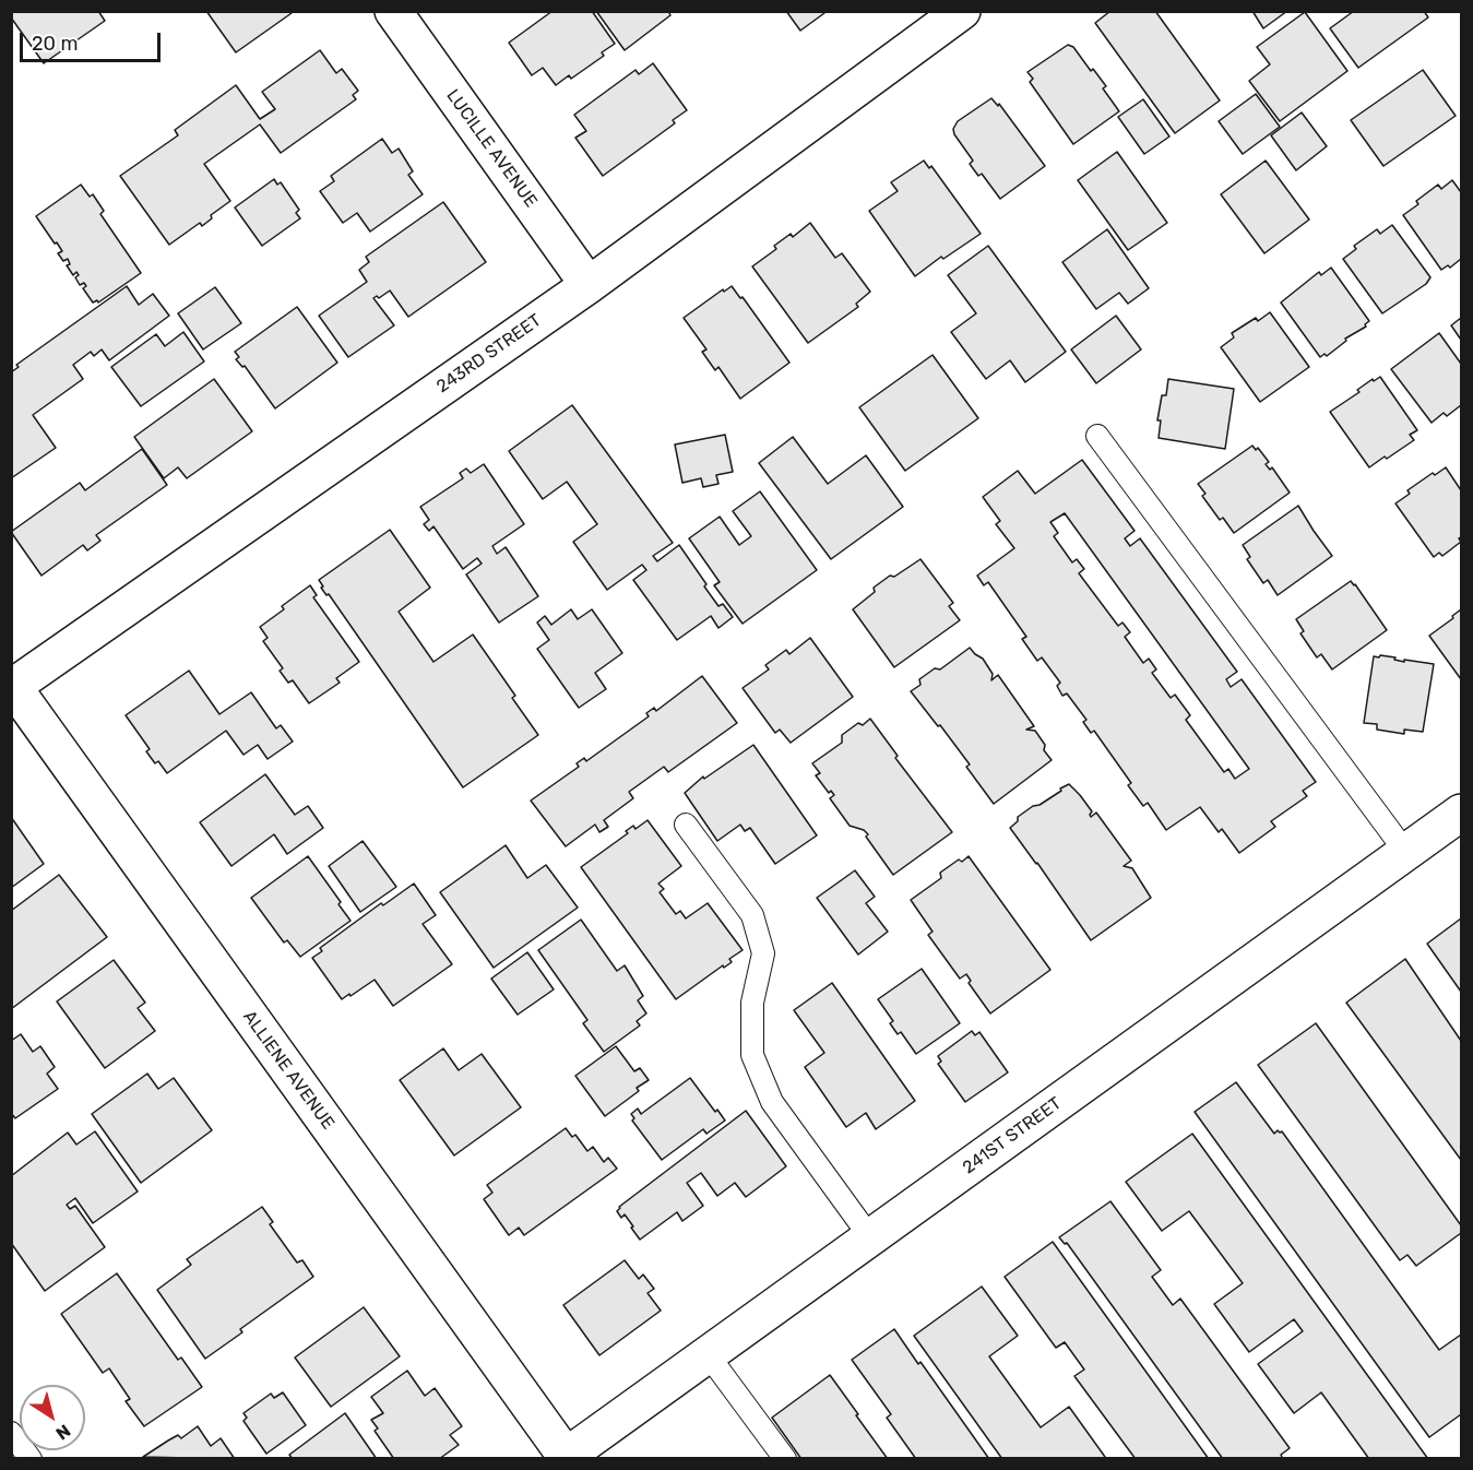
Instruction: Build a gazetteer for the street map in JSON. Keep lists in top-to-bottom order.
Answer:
{
  "streets": {
    "street": [
      "LUCILLE AVENUE",
      "243RD STREET",
      "ALLIENE AVENUE",
      "241ST STREET"
    ]
  },
  "crossings": [
    ["LUCILLE AVENUE", "243RD STREET"],
    ["243RD STREET", "ALLIENE AVENUE"],
    ["ALLIENE AVENUE", "241ST STREET"]
  ],
  "scale_bar": "20 m",
  "north": "bottom right"
}
